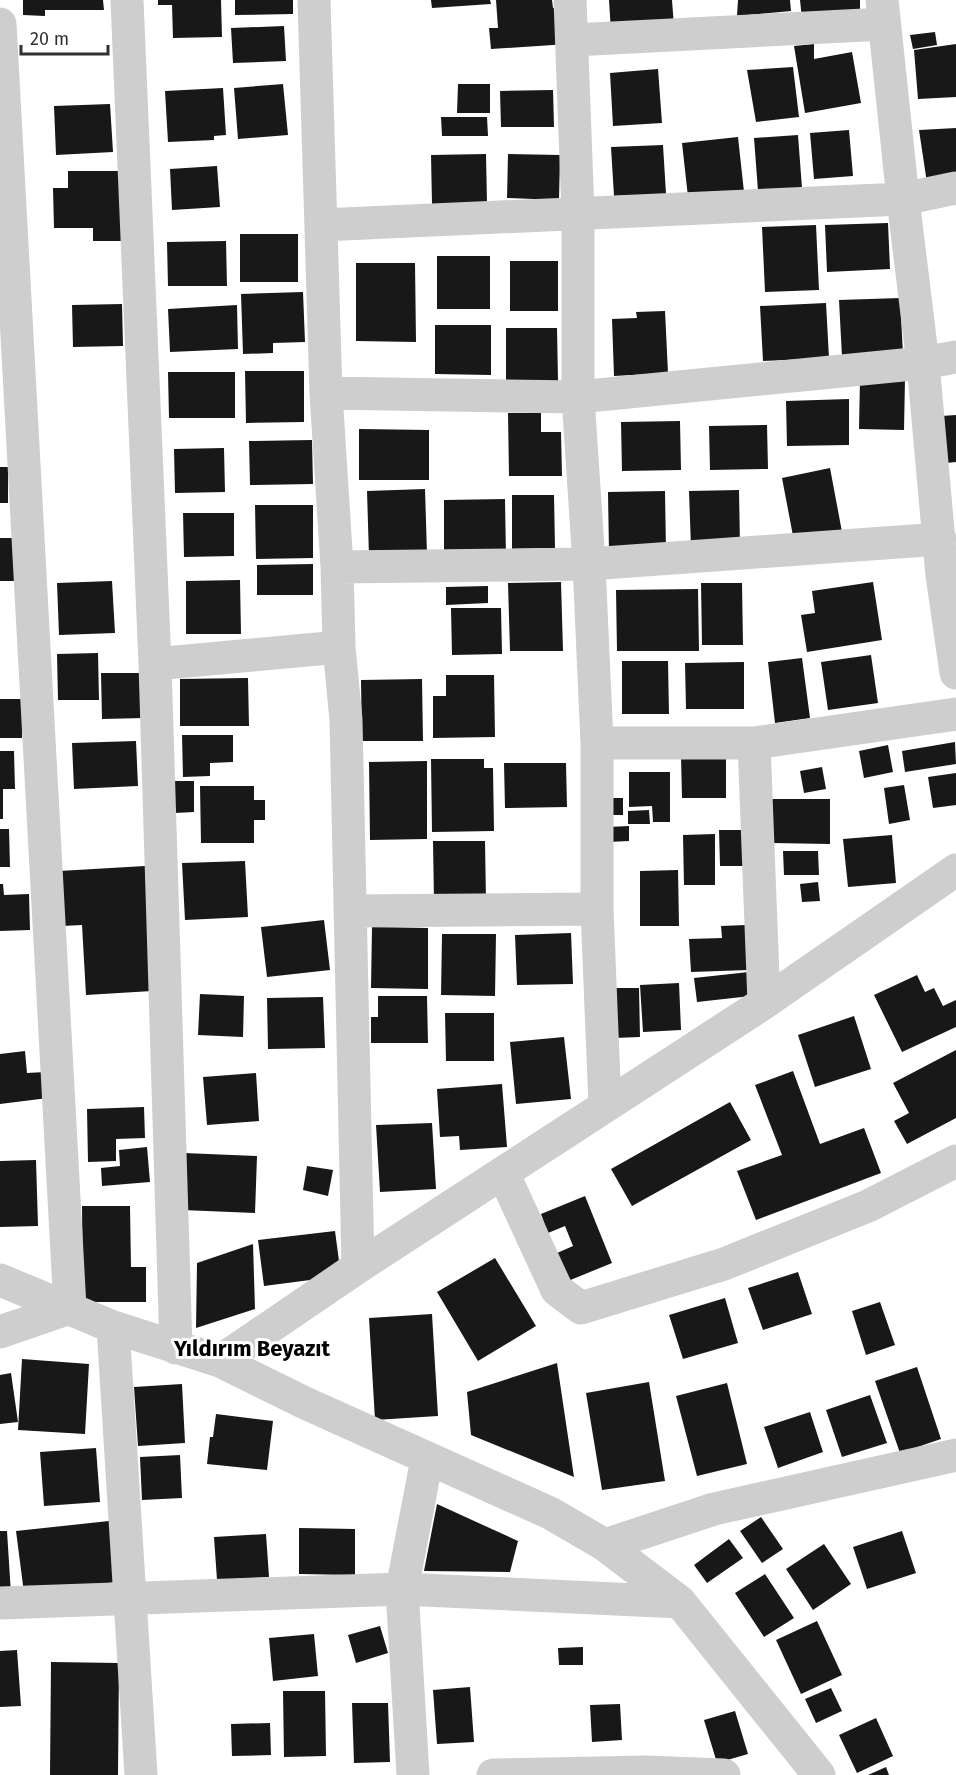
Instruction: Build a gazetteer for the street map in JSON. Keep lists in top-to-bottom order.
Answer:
{
  "districts": ["Yıldırım Beyazıt"],
  "scale_bar": "20 m"
}
